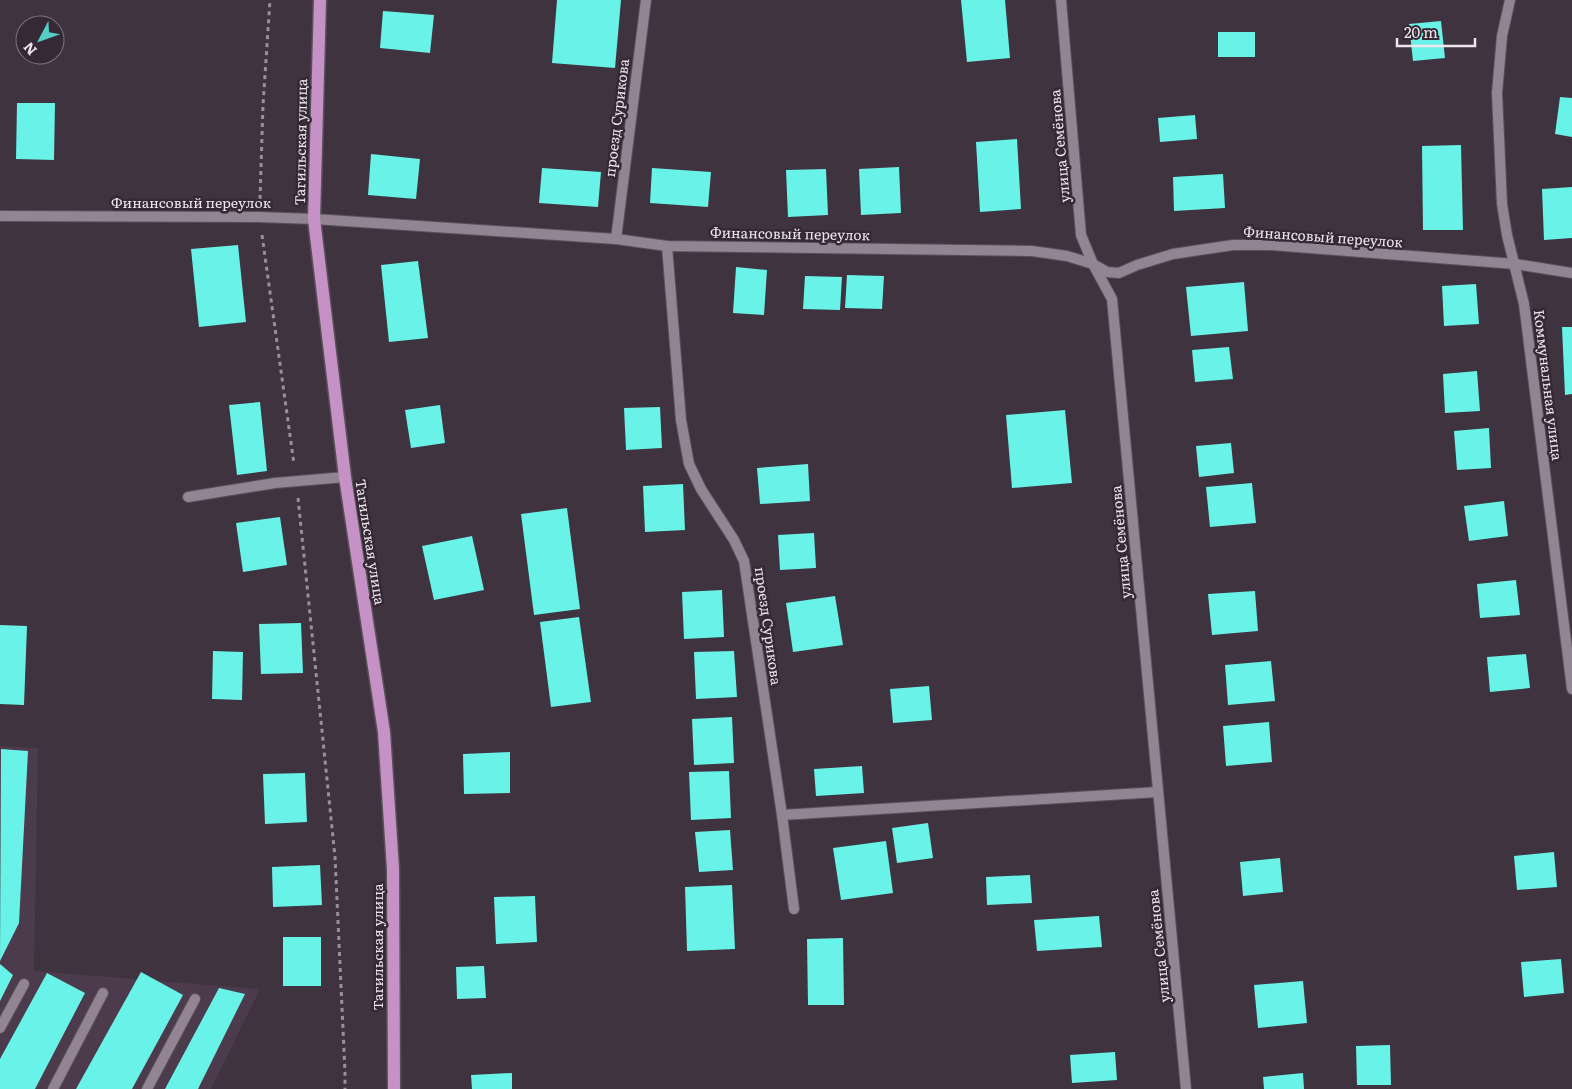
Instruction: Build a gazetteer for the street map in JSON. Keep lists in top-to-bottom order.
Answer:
{
  "streets": {
    "main road": ["Тагильская улица"],
    "street": [
      "проезд Сурикова",
      "улица Семёнова",
      "Финансовый переулок",
      "Коммунальная улица"
    ]
  },
  "crossings": [
    ["проезд Сурикова", "Финансовый переулок"],
    ["Тагильская улица", "Финансовый переулок"],
    ["улица Семёнова", "Финансовый переулок"],
    ["Финансовый переулок", "Коммунальная улица"]
  ],
  "scale_bar": "20 m",
  "north": "bottom left"
}
